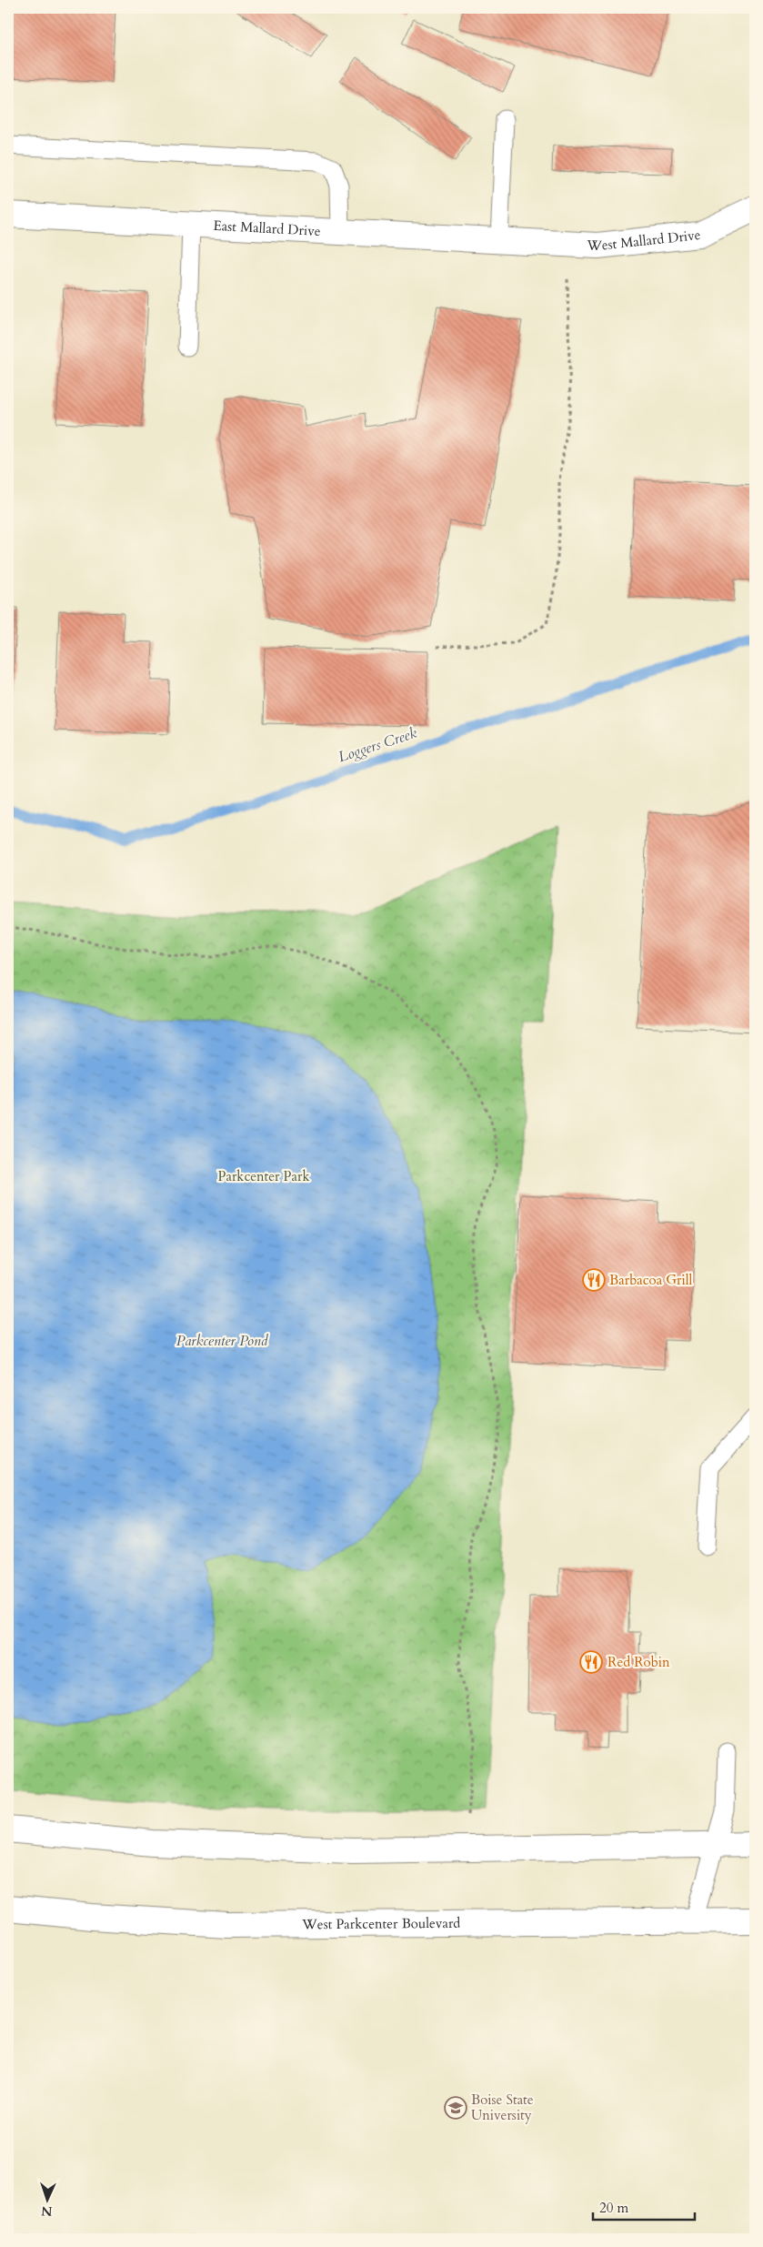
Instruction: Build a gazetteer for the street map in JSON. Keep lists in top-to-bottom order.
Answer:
{
  "streets": {
    "main road": ["East Mallard Drive", "West Mallard Drive", "West Parkcenter Boulevard"]
  },
  "crossings": [
    ["East Mallard Drive", "West Mallard Drive"]
  ],
  "water": ["Loggers Creek", "Parkcenter Pond"],
  "parks": ["Parkcenter Park"],
  "places": {
    "restaurant": ["Barbacoa Grill", "Red Robin"],
    "school or university": ["Boise State University"]
  },
  "scale_bar": "20 m",
  "north": "bottom"
}
